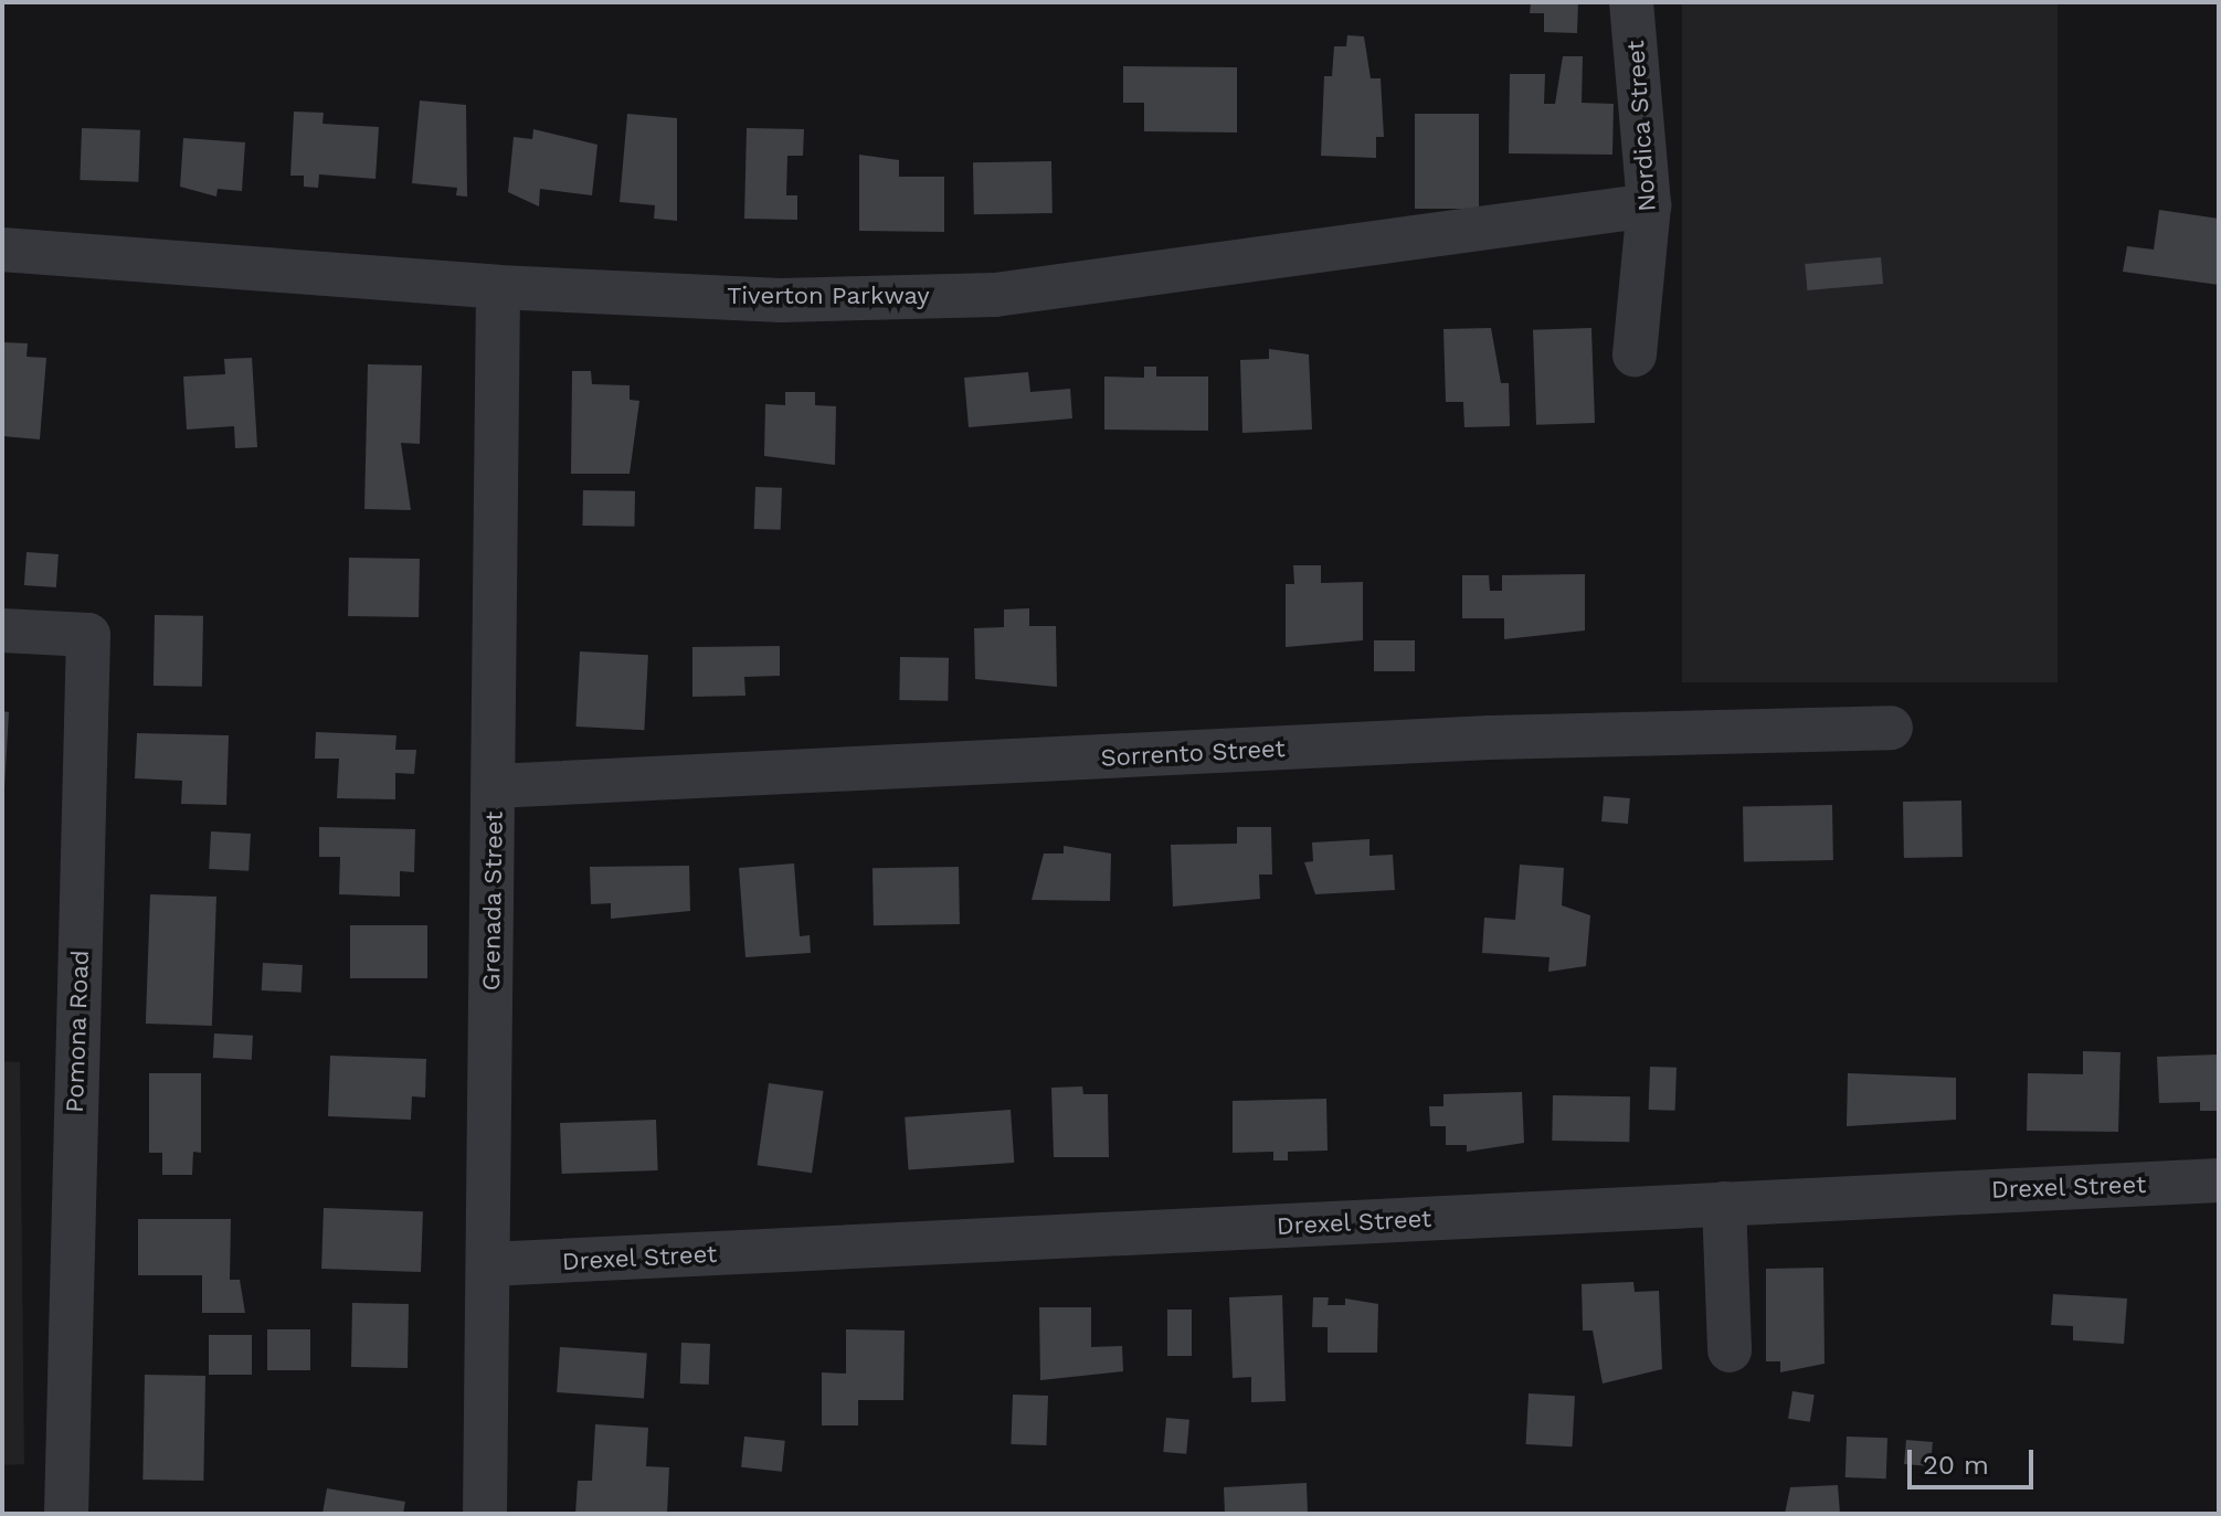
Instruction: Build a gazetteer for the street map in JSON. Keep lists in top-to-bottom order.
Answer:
{
  "streets": {
    "street": [
      "Nordica Street",
      "Tiverton Parkway",
      "Sorrento Street",
      "Grenada Street",
      "Pomona Road",
      "Drexel Street"
    ]
  },
  "crossings": [
    ["Nordica Street", "Tiverton Parkway"],
    ["Tiverton Parkway", "Grenada Street"],
    ["Sorrento Street", "Grenada Street"],
    ["Grenada Street", "Drexel Street"]
  ],
  "scale_bar": "20 m"
}
